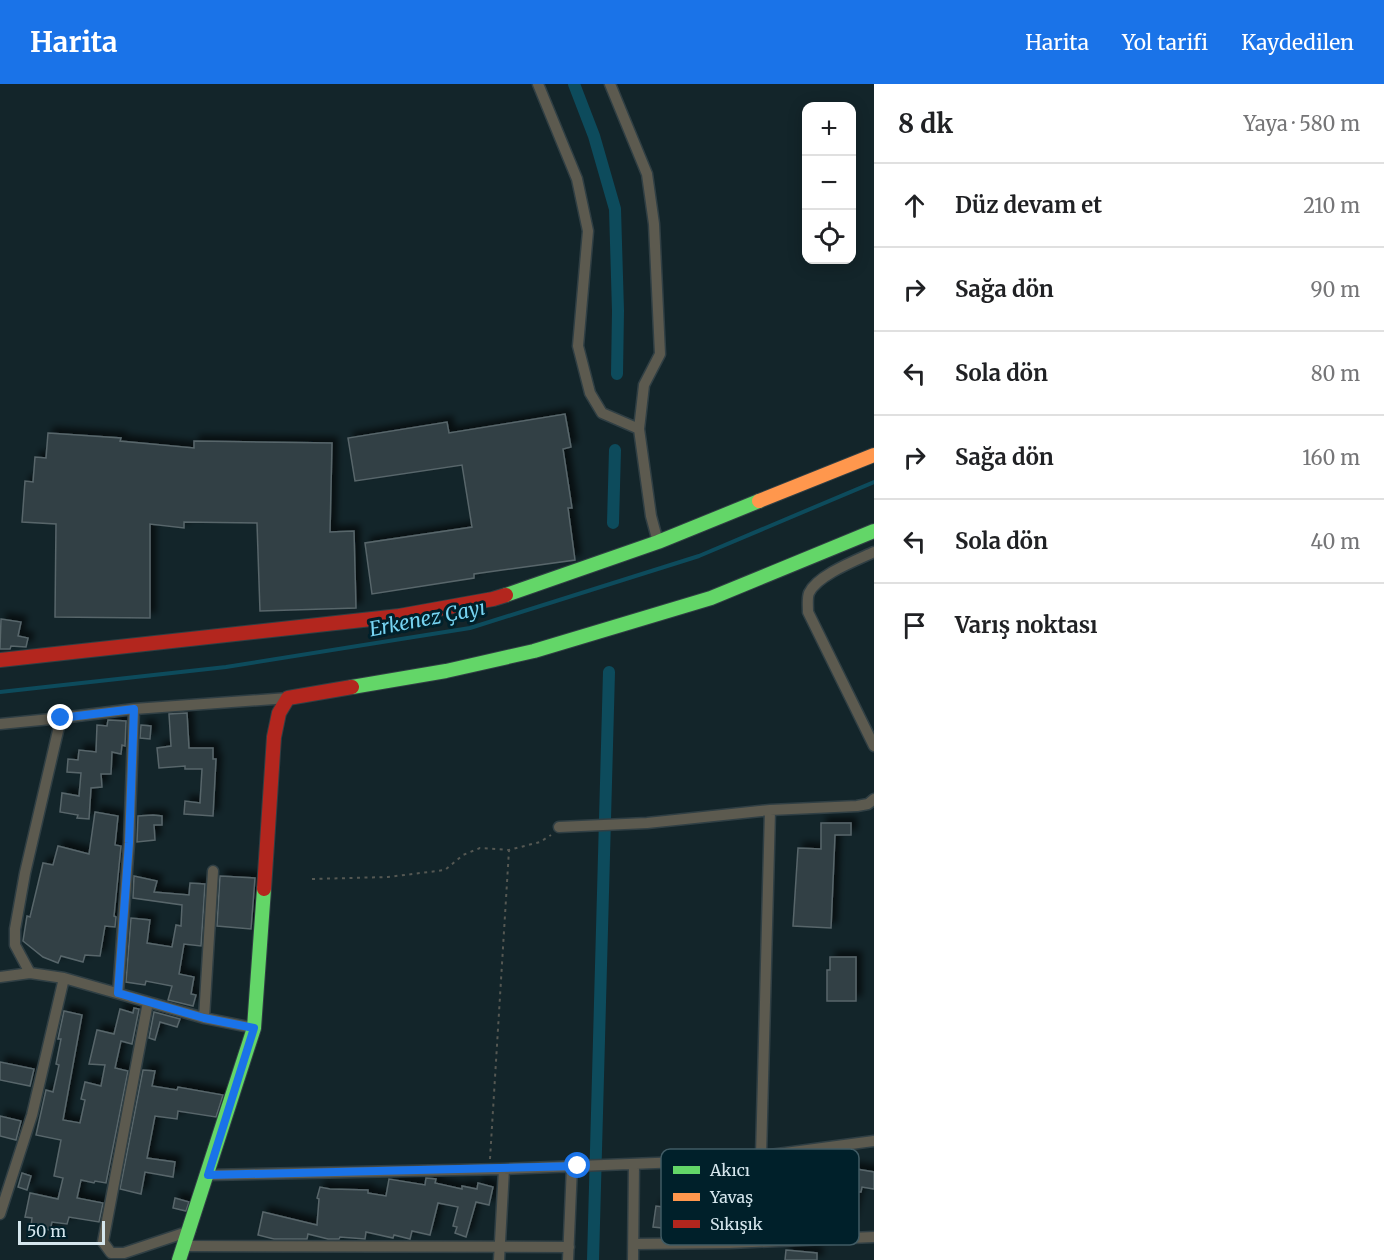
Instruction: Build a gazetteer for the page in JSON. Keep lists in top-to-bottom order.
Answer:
{
  "water": ["Erkenez Çayı"],
  "legend": ["Akıcı", "Yavaş", "Sıkışık"],
  "scale_bar": "50 m",
  "page": {
    "header": "Harita",
    "nav": ["Harita", "Yol tarifi", "Kaydedilen"],
    "heading": ["8 dk", "Yaya · 580 m"],
    "map_buttons": ["+", "−"],
    "list": [
      ["Düz devam et", "210 m"],
      ["Sağa dön", "90 m"],
      ["Sola dön", "80 m"],
      ["Sağa dön", "160 m"],
      ["Sola dön", "40 m"],
      "Varış noktası"
    ],
    "scale": "50 m"
  }
}
